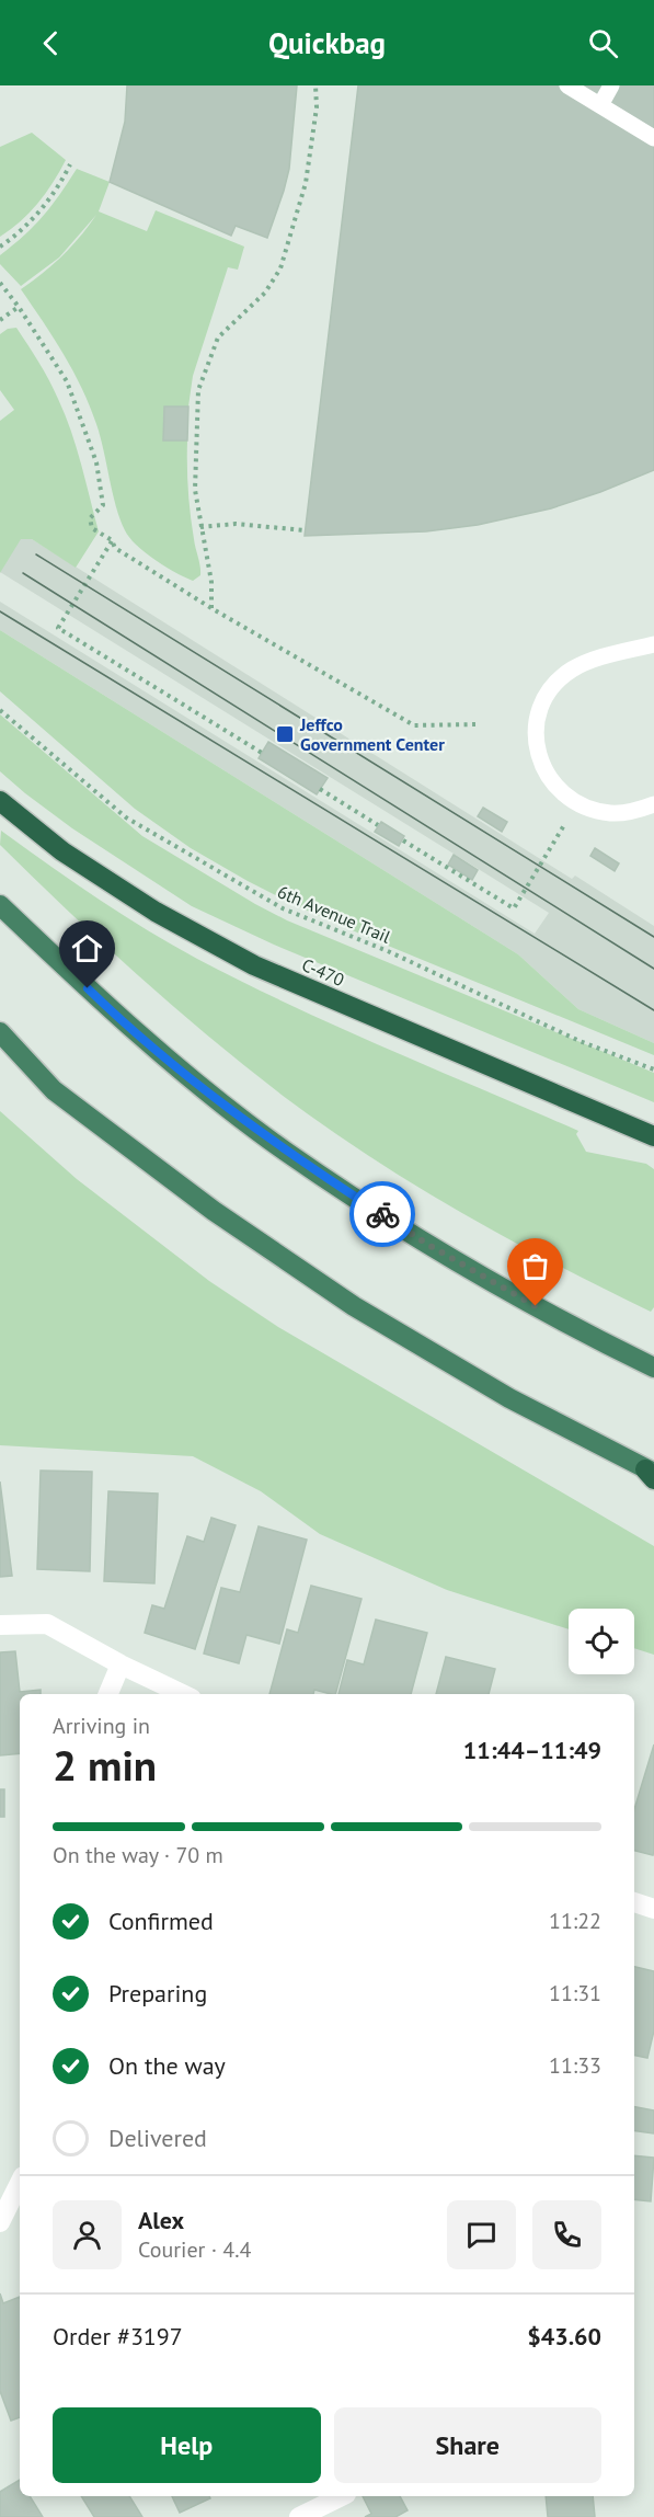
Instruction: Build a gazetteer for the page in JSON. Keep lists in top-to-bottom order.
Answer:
{
  "streets": {
    "highway": ["C-470"],
    "path": ["6th Avenue Trail"]
  },
  "places": {
    "transit": ["Jeffco Government Center"]
  },
  "page": {
    "header": "Quickbag",
    "heading": ["2 min", "Arriving in", "11:44–11:49"],
    "panel": [
      "Alex",
      "Courier · 4.4",
      "Order #3197",
      "$43.60"
    ],
    "bar": "On the way · 70 m",
    "list": [
      ["Confirmed", "11:22"],
      ["Preparing", "11:31"],
      ["On the way", "11:33"],
      "Delivered"
    ],
    "buttons": ["Help", "Share"]
  }
}
